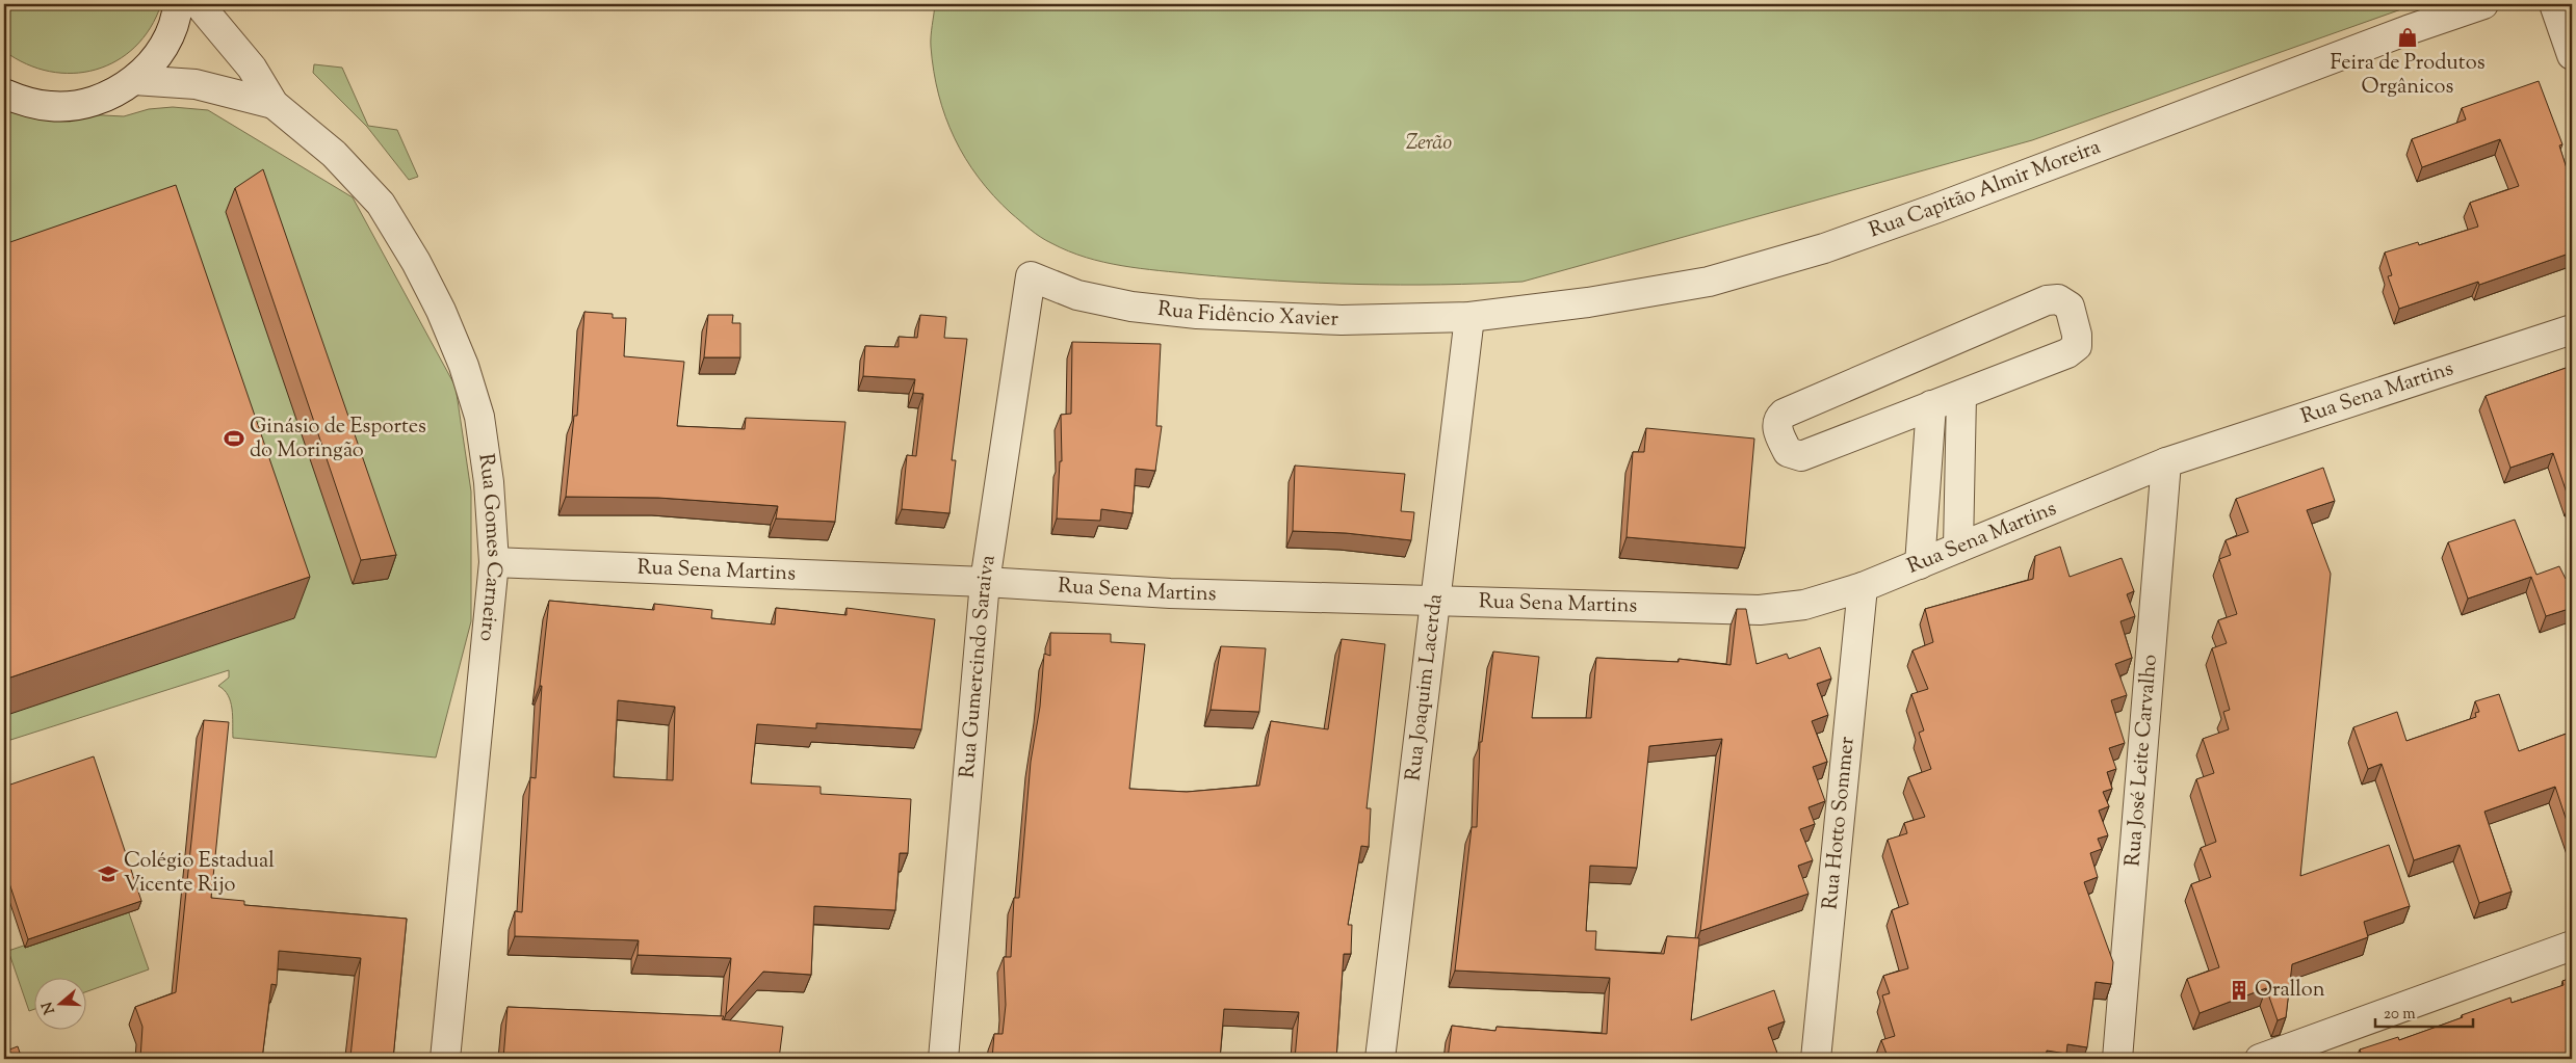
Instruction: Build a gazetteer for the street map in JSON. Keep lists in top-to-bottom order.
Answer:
{
  "streets": {
    "street": [
      "Rua Capitão Almir Moreira",
      "Rua Fidêncio Xavier",
      "Rua Sena Martins",
      "Rua Gomes Carneiro",
      "Rua Gumercindo Saraiva",
      "Rua Joaquim Lacerda",
      "Rua José Leite Carvalho",
      "Rua Hotto Sommer"
    ]
  },
  "crossings": [
    ["Rua Capitão Almir Moreira", "Rua Fidêncio Xavier"],
    ["Rua Capitão Almir Moreira", "Rua Joaquim Lacerda"],
    ["Rua Fidêncio Xavier", "Rua Gumercindo Saraiva"],
    ["Rua Fidêncio Xavier", "Rua Joaquim Lacerda"],
    ["Rua Sena Martins", "Rua Gomes Carneiro"],
    ["Rua Sena Martins", "Rua Gumercindo Saraiva"],
    ["Rua Sena Martins", "Rua Joaquim Lacerda"],
    ["Rua Sena Martins", "Rua José Leite Carvalho"],
    ["Rua Sena Martins", "Rua Hotto Sommer"]
  ],
  "parks": ["Zerão"],
  "places": {
    "shop": ["Feira de Produtos Orgânicos"],
    "sports": ["Ginásio de Esportes do Moringão"],
    "school or university": ["Colégio Estadual Vicente Rijo"],
    "building": ["Orallon"]
  },
  "scale_bar": "20 m",
  "north": "left"
}
